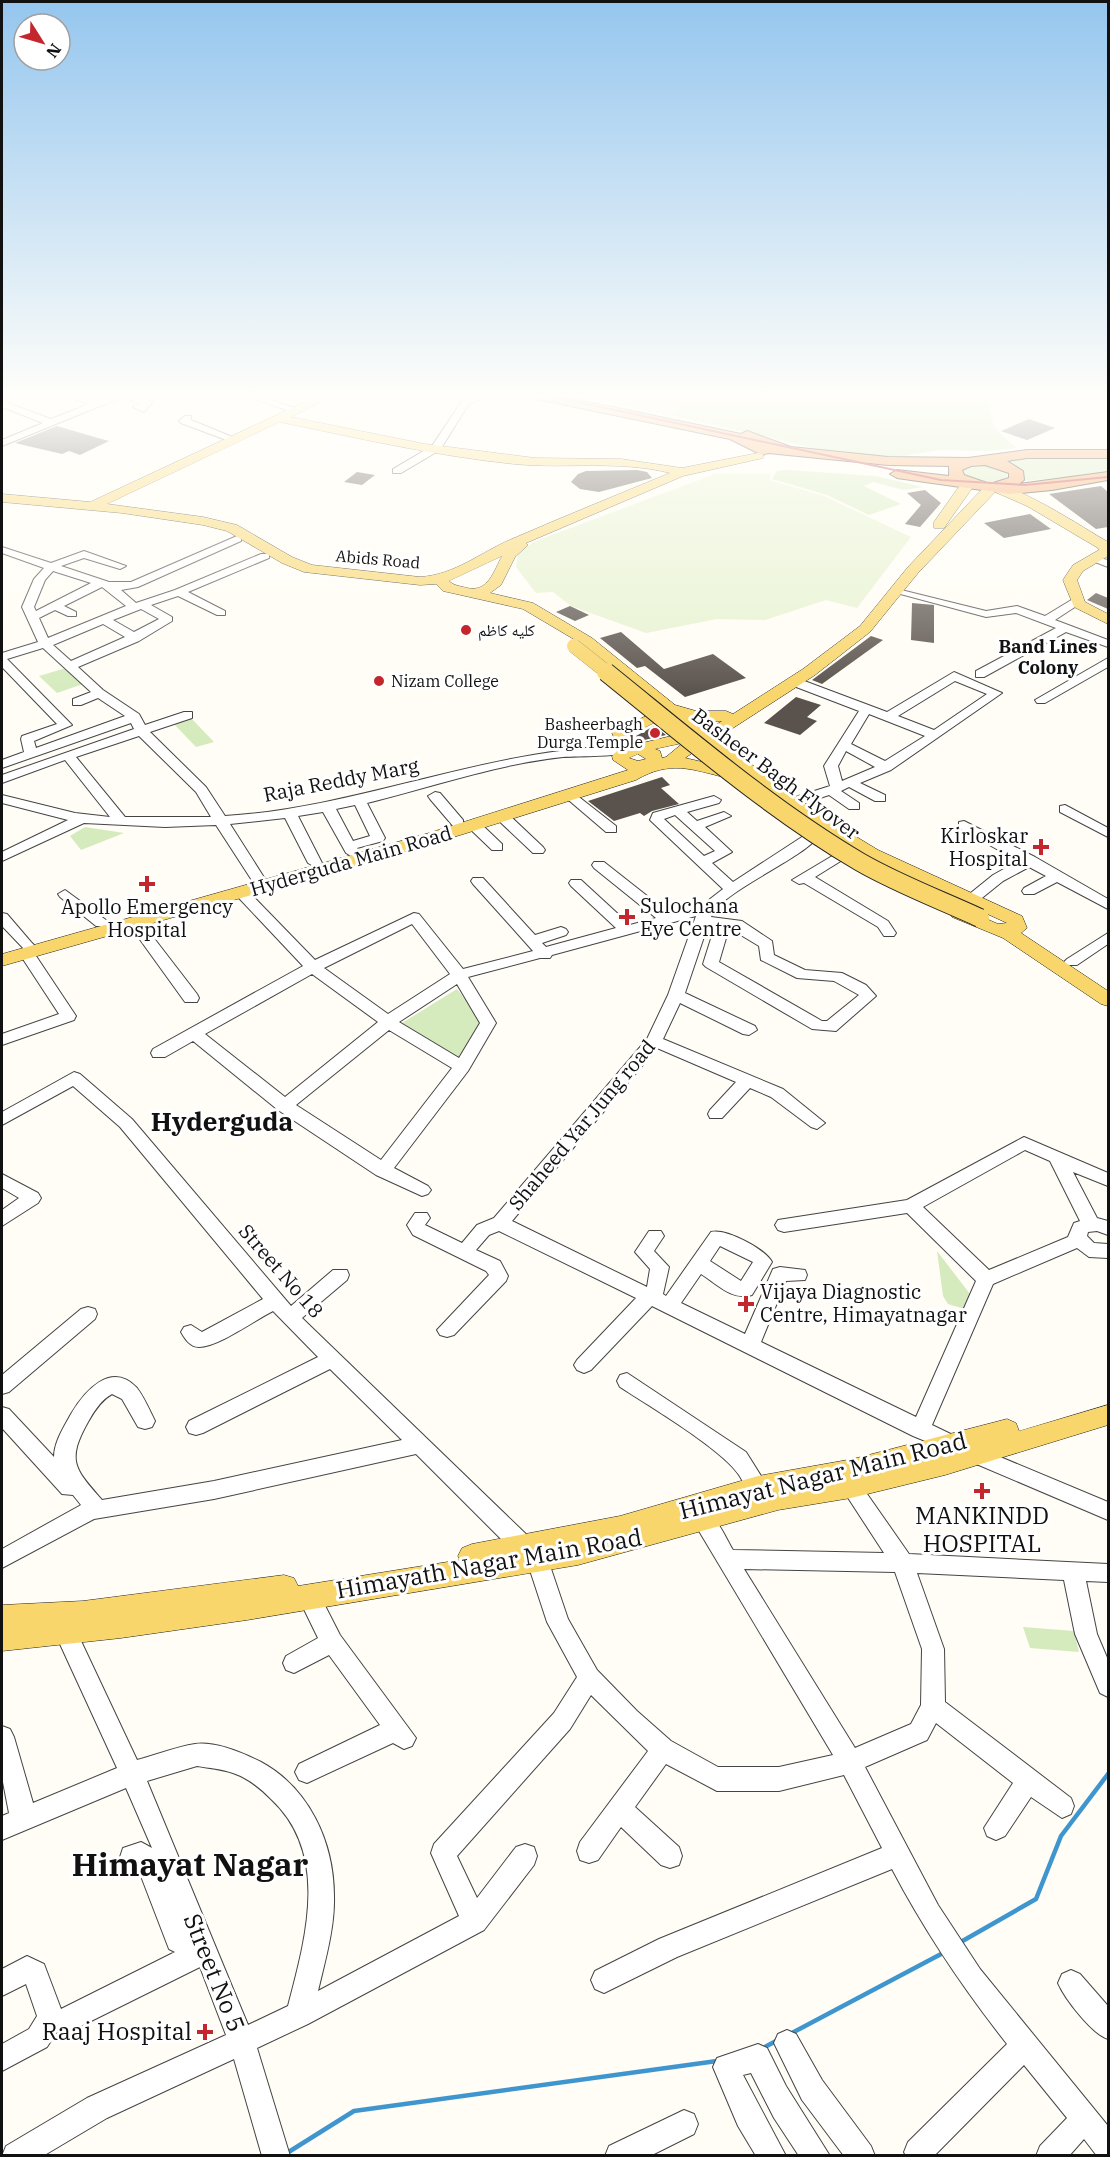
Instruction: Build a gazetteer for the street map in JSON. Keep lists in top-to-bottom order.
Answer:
{
  "streets": {
    "main road": [
      "Abids Road",
      "Basheer Bagh Flyover",
      "Raja Reddy Marg",
      "Hyderguda Main Road",
      "Himayat Nagar Main Road",
      "Himayath Nagar Main Road"
    ],
    "street": ["Shaheed Yar Jung road", "Street No 18", "Street No 5"]
  },
  "crossings": [
    ["Raja Reddy Marg", "Hyderguda Main Road"],
    ["Shaheed Yar Jung road", "Himayat Nagar Main Road"],
    ["Shaheed Yar Jung road", "Himayath Nagar Main Road"],
    ["Street No 18", "Himayat Nagar Main Road"],
    ["Street No 18", "Himayath Nagar Main Road"],
    ["Himayat Nagar Main Road", "Himayath Nagar Main Road"],
    ["Himayath Nagar Main Road", "Street No 5"]
  ],
  "districts": ["Band Lines Colony", "Hyderguda", "Himayat Nagar"],
  "places": {
    "other": ["كليه كاظم", "Nizam College", "Basheerbagh Durga Temple"],
    "health": [
      "Kirloskar Hospital",
      "Apollo Emergency Hospital",
      "Sulochana Eye Centre",
      "Vijaya Diagnostic Centre, Himayatnagar",
      "MANKINDD HOSPITAL",
      "Raaj Hospital"
    ]
  },
  "north": "bottom right"
}
